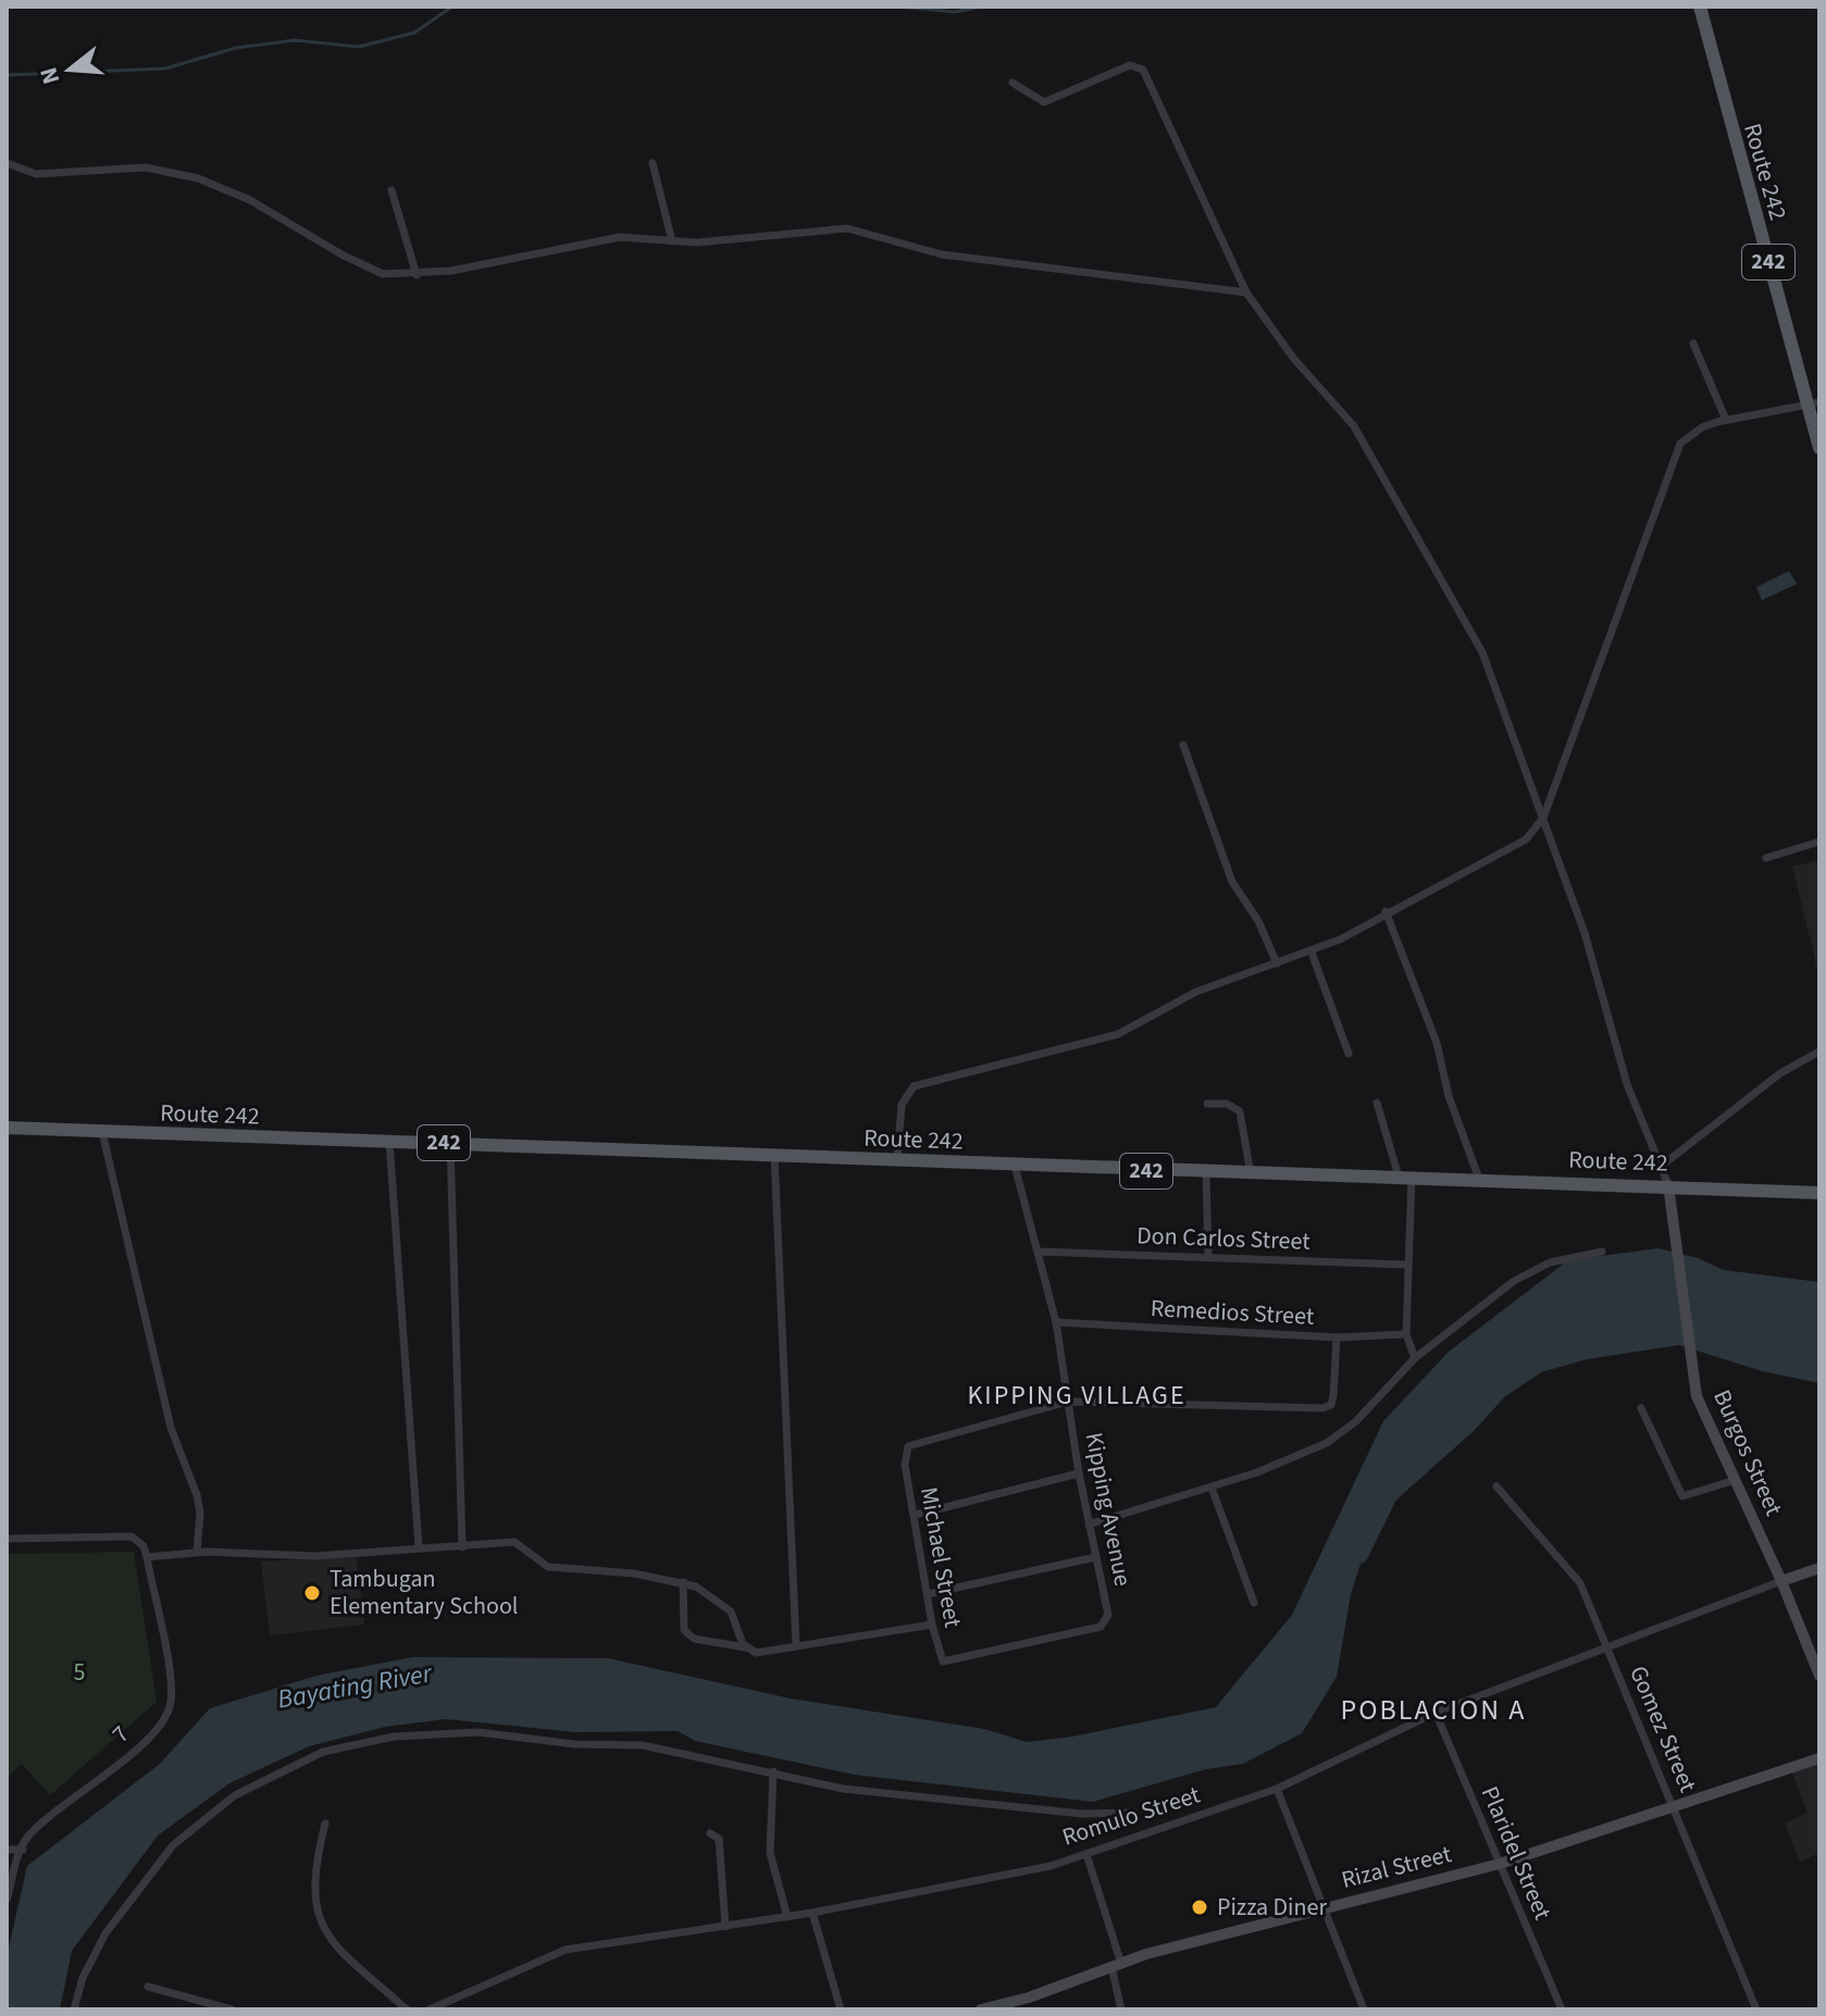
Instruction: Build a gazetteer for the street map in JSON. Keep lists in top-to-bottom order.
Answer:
{
  "streets": {
    "main road": ["Route 242", "242"],
    "street": [
      "Don Carlos Street",
      "Remedios Street",
      "Burgos Street",
      "Kipping Avenue",
      "Michael Street",
      "Gomez Street",
      "7",
      "Romulo Street",
      "Plaridel Street",
      "Rizal Street"
    ]
  },
  "crossings": [
    ["Route 242", "Burgos Street"],
    ["Don Carlos Street", "Kipping Avenue"],
    ["Remedios Street", "Kipping Avenue"],
    ["Burgos Street", "Romulo Street"],
    ["Kipping Avenue", "Michael Street"],
    ["Gomez Street", "Romulo Street"],
    ["Gomez Street", "Rizal Street"],
    ["Romulo Street", "Plaridel Street"],
    ["Plaridel Street", "Rizal Street"]
  ],
  "districts": ["KIPPING VILLAGE", "POBLACION A"],
  "water": ["Bayating River"],
  "parks": ["5"],
  "places": ["Tambugan Elementary School", "Pizza Diner"],
  "north": "left"
}
